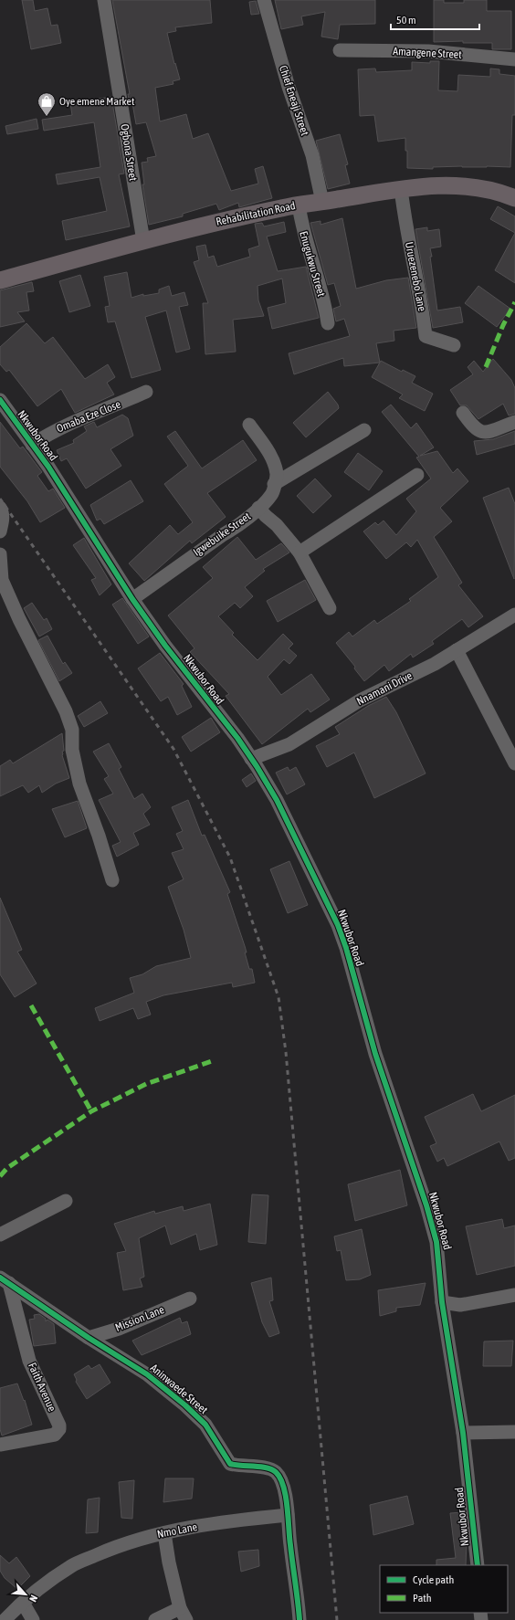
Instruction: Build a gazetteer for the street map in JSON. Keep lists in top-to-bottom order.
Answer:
{
  "streets": {
    "main road": ["Rehabilitation Road"],
    "street": [
      "Amangene Street",
      "Chief Eneaji Street",
      "Ogbona Street",
      "Enugukwu Street",
      "Uruezenebo Lane",
      "Omaba Eze Close",
      "Nkwubor Road",
      "Igwebuike Street",
      "Nnamani Drive",
      "Mission Lane",
      "Faith Avenue",
      "Aninwaede Street",
      "Nmo Lane"
    ]
  },
  "crossings": [
    ["Chief Eneaji Street", "Rehabilitation Road"],
    ["Ogbona Street", "Rehabilitation Road"],
    ["Rehabilitation Road", "Enugukwu Street"],
    ["Rehabilitation Road", "Uruezenebo Lane"],
    ["Omaba Eze Close", "Nkwubor Road"],
    ["Nkwubor Road", "Igwebuike Street"],
    ["Nkwubor Road", "Nnamani Drive"],
    ["Mission Lane", "Aninwaede Street"],
    ["Faith Avenue", "Aninwaede Street"],
    ["Aninwaede Street", "Nmo Lane"]
  ],
  "places": {
    "shop": ["Oye emene Market"]
  },
  "legend": ["Cycle path", "Path"],
  "scale_bar": "50 m",
  "north": "bottom right"
}
